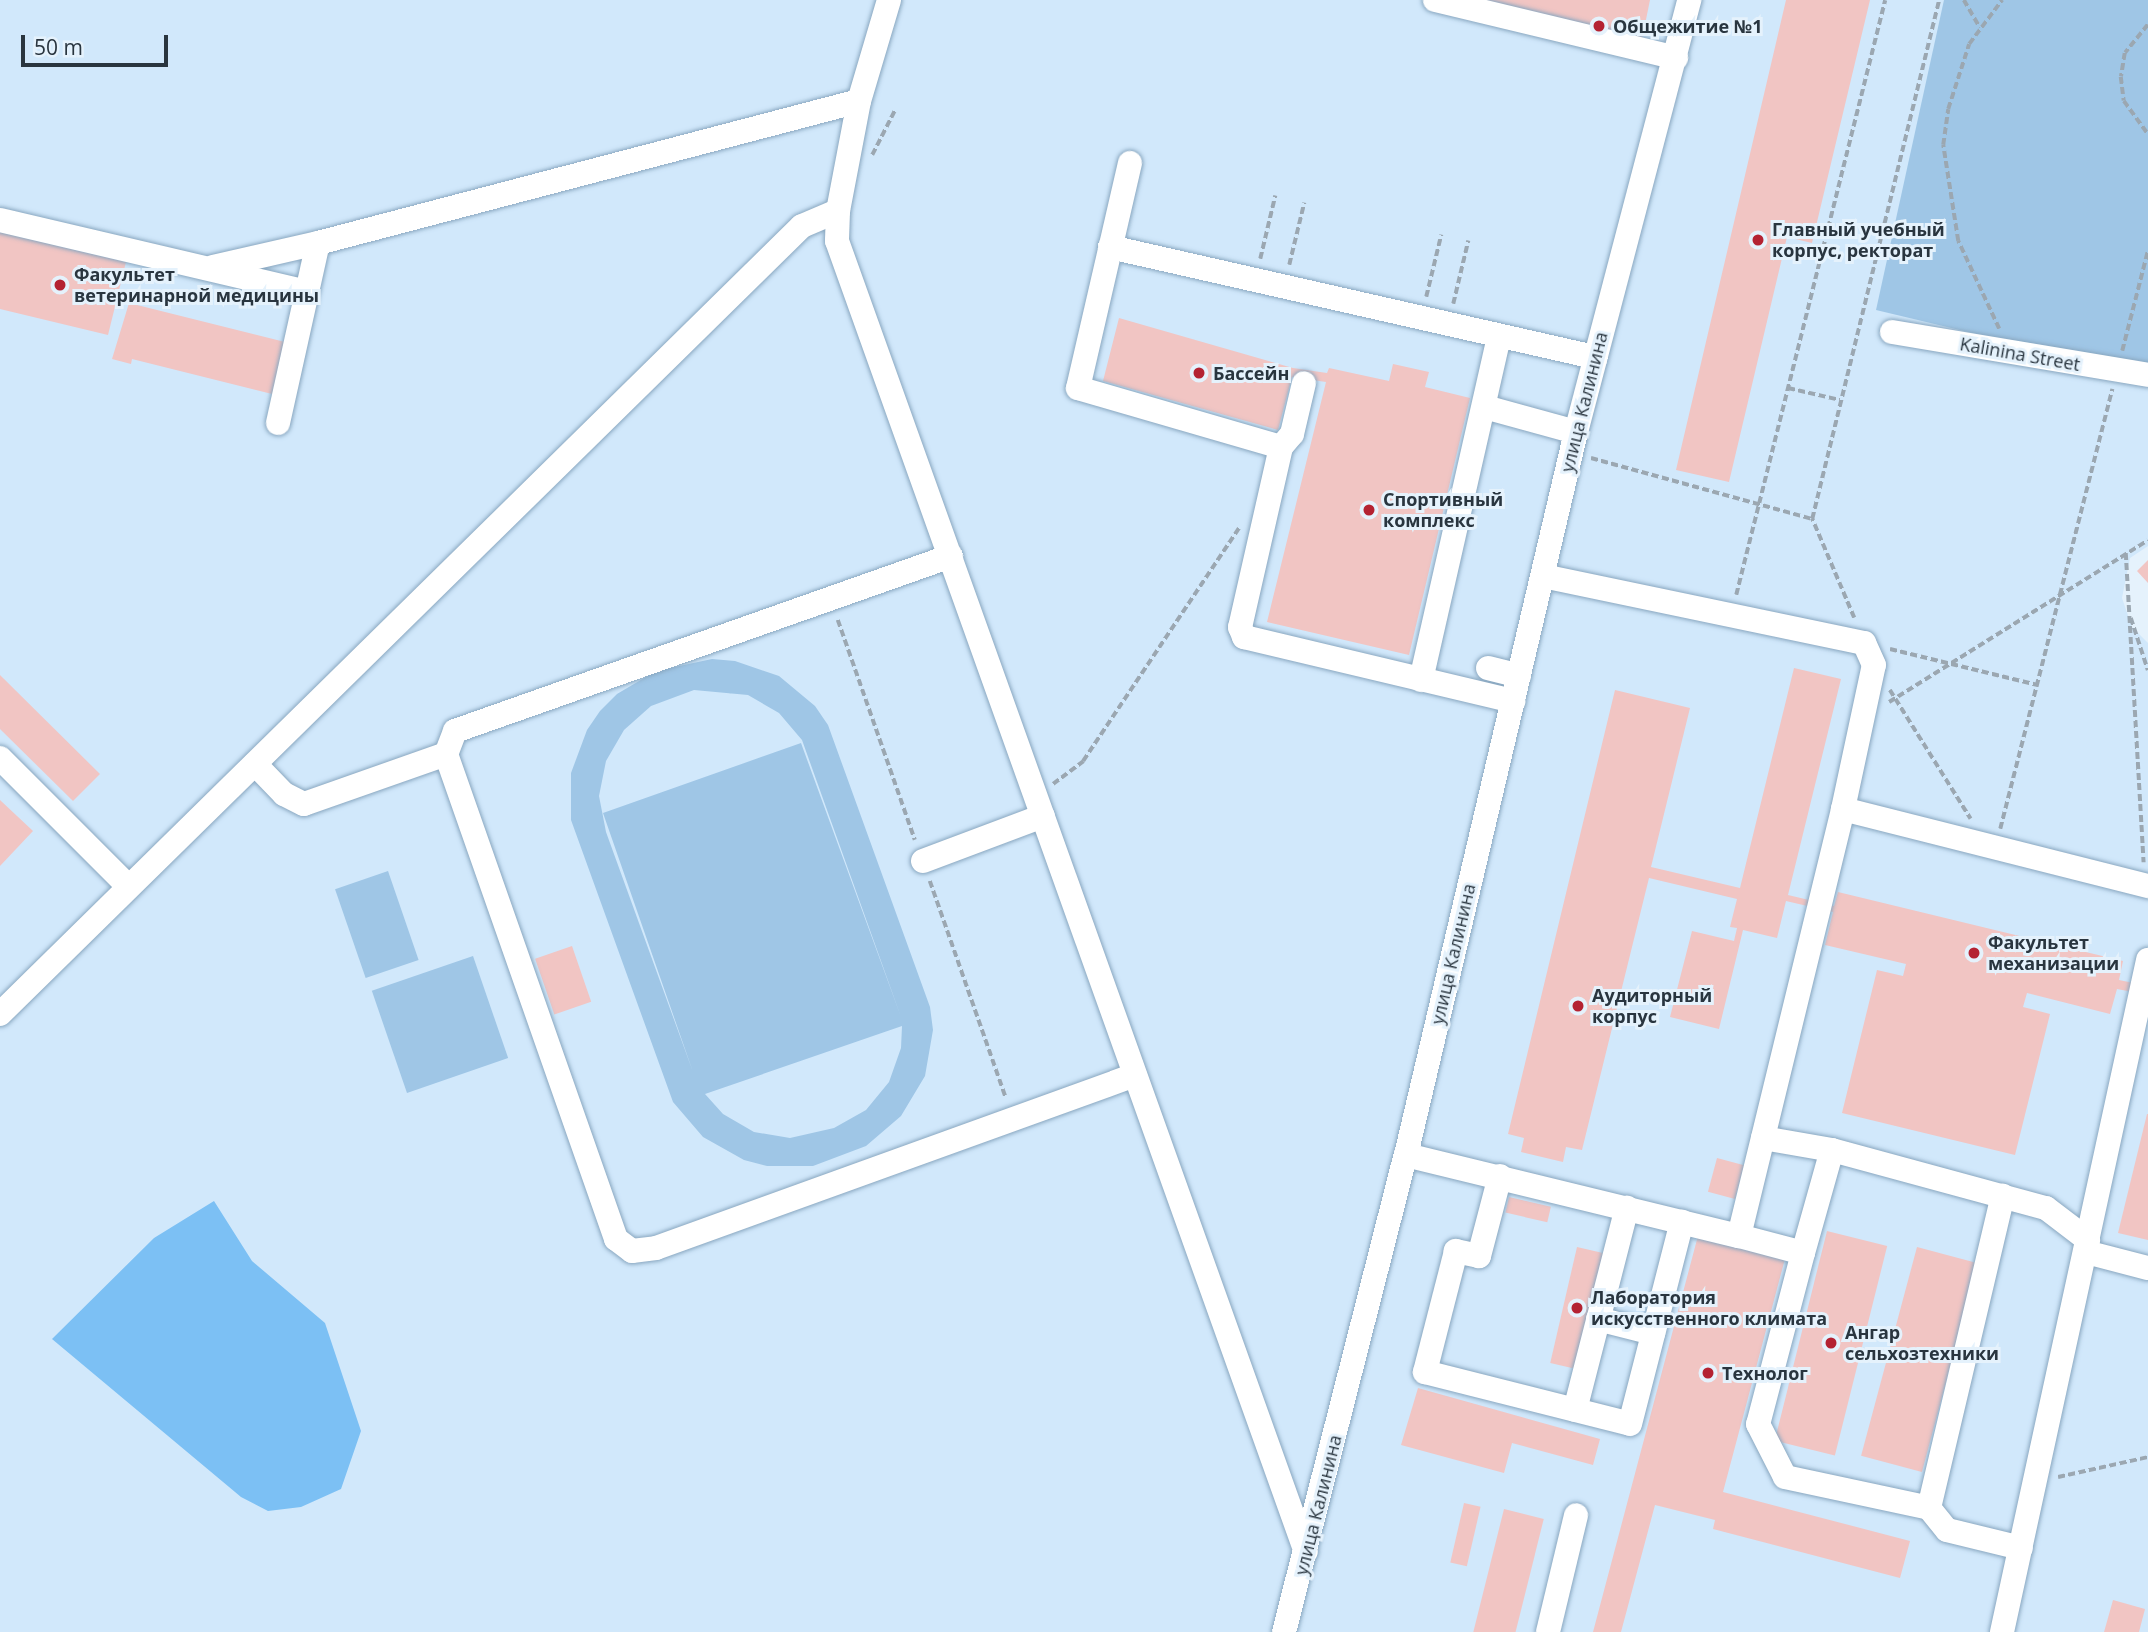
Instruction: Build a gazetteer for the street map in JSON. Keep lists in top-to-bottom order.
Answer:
{
  "streets": {
    "lane": ["Kalinina Street", "улица Калинина"]
  },
  "places": [
    "Общежитие №1",
    "Главный учебный корпус, ректорат",
    "Факультет ветеринарной медицины",
    "Бассейн",
    "Спортивный комплекс",
    "Факультет механизации",
    "Аудиторный корпус",
    "Лаборатория искусственного климата",
    "Ангар сельхозтехники",
    "Технолог"
  ],
  "scale_bar": "50 m"
}
